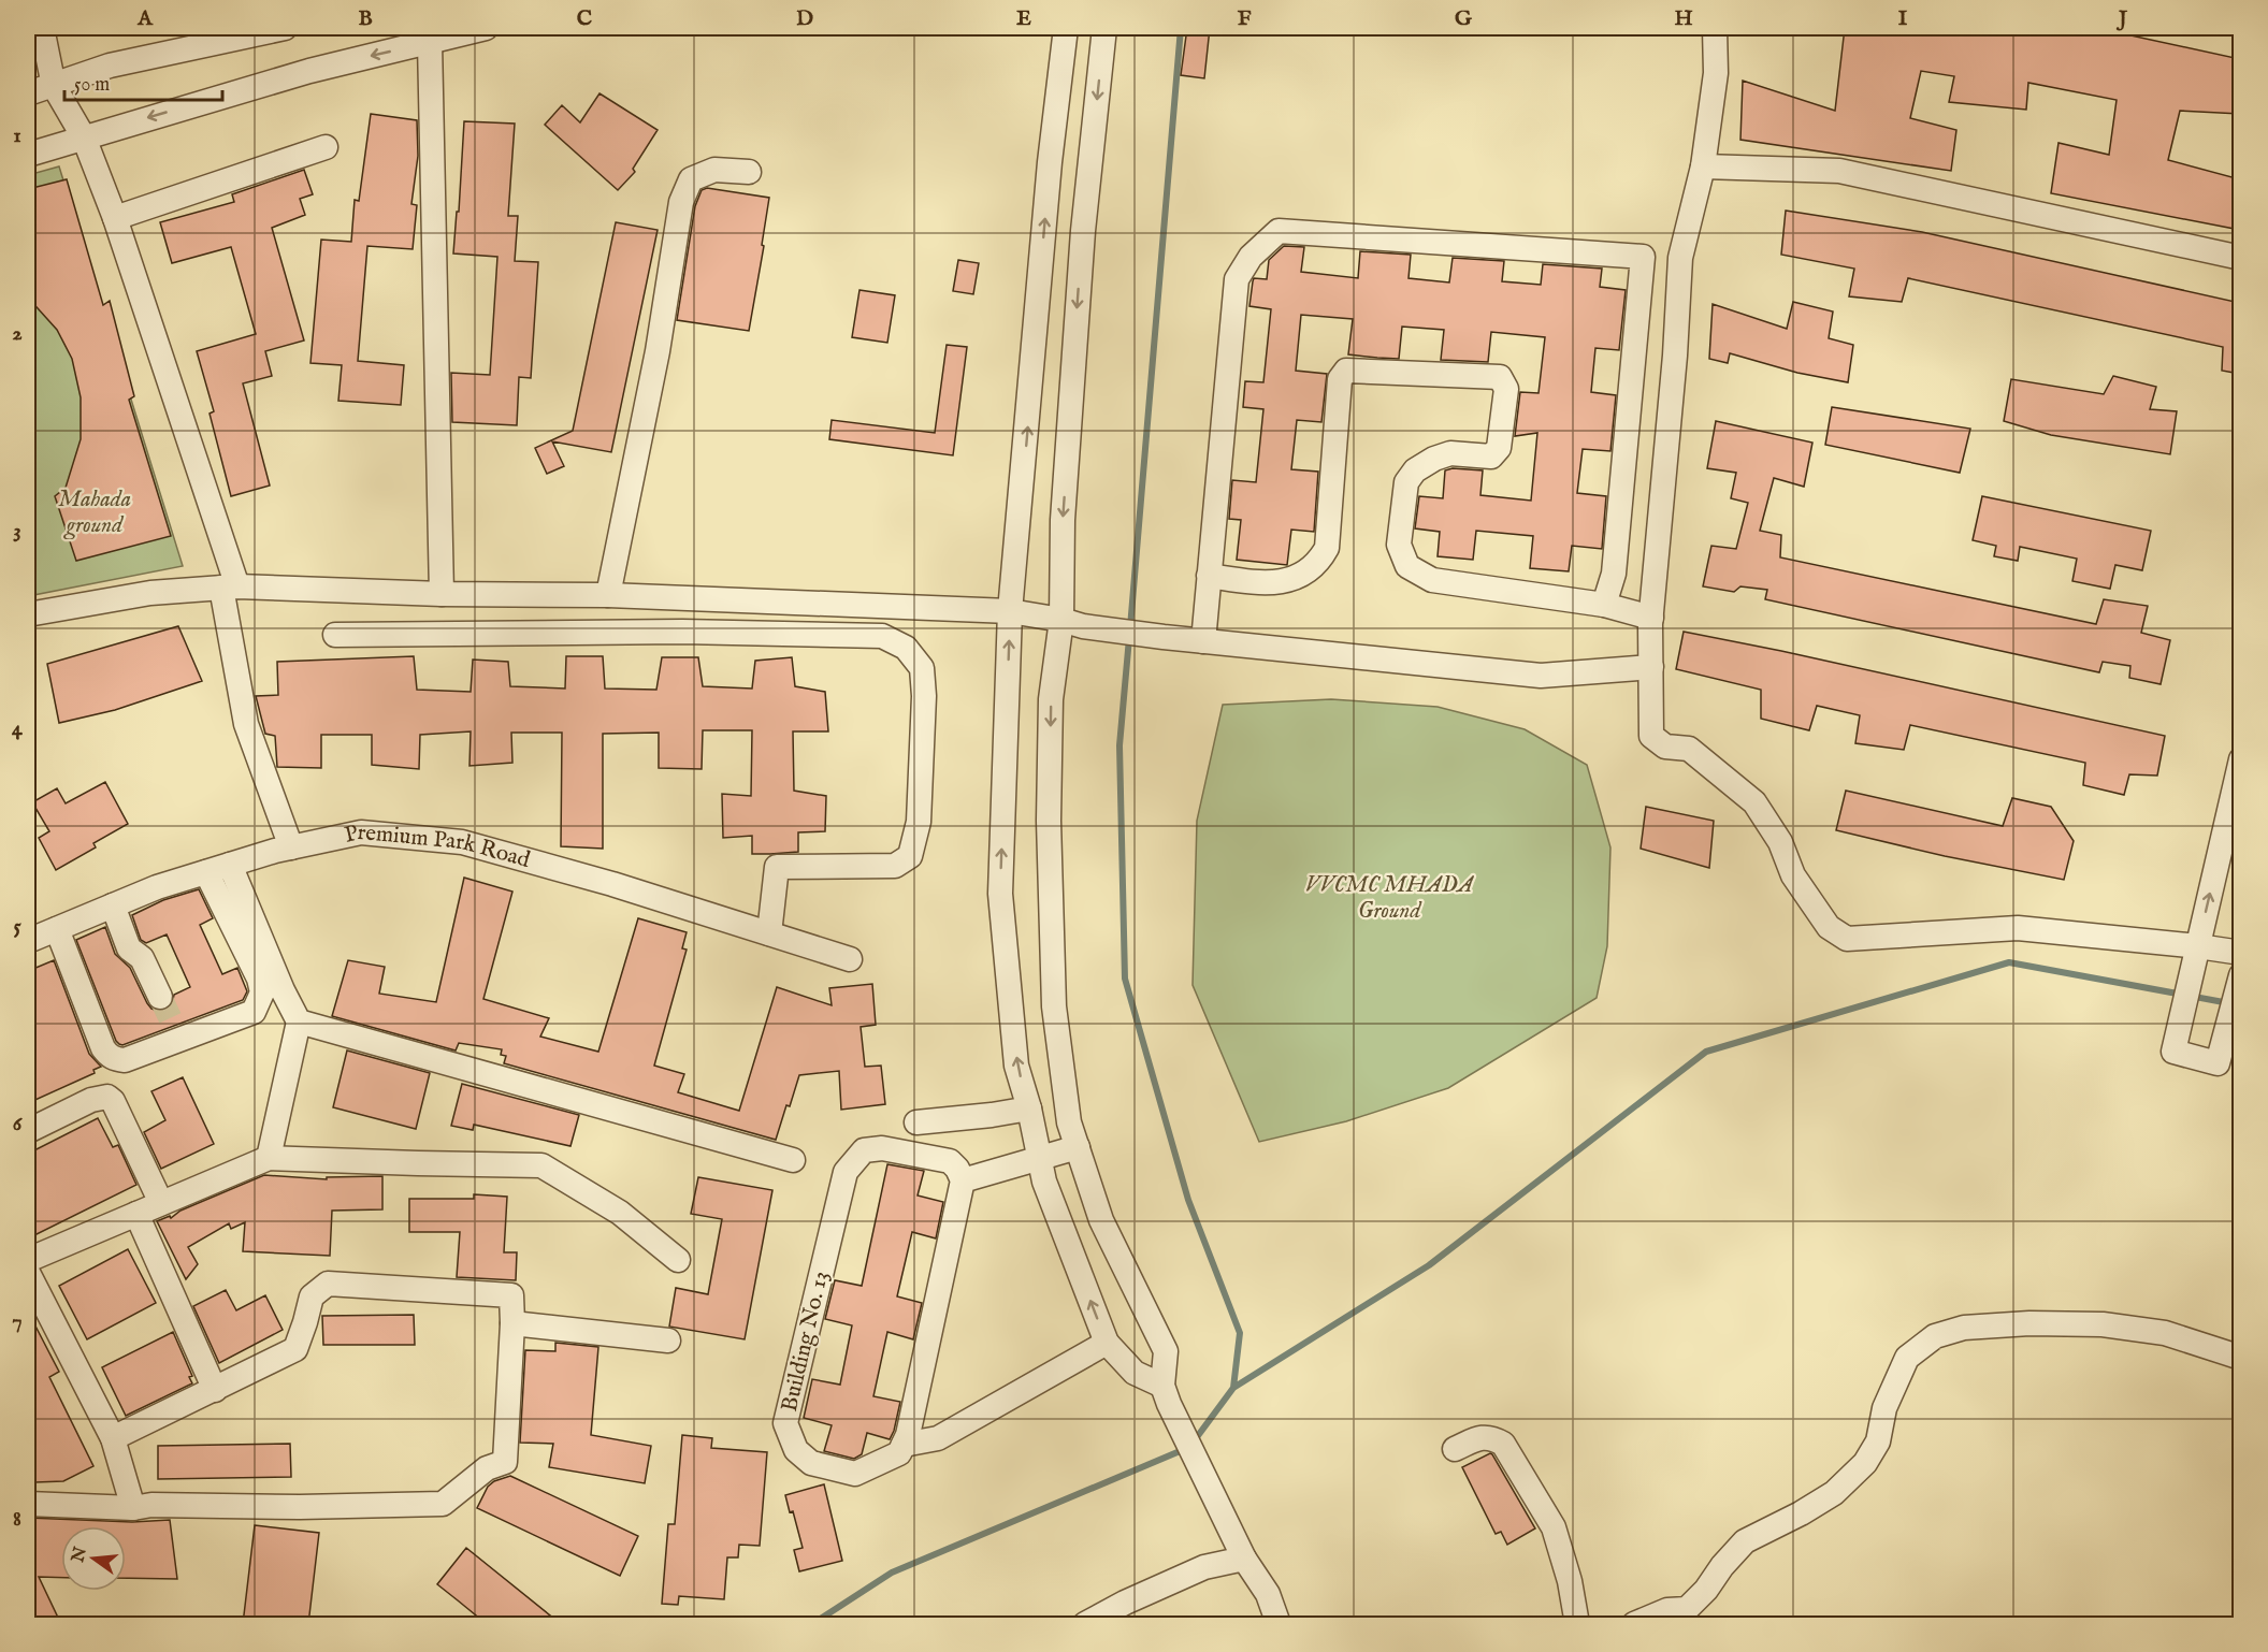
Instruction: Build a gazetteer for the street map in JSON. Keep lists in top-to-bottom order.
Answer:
{
  "streets": {
    "street": ["Premium Park Road", "Building No. 13"]
  },
  "parks": ["Mahada ground", "VVCMC MHADA Ground"],
  "scale_bar": "50 m",
  "north": "left",
  "grid": {
    "columns": [
      "A",
      "B",
      "C",
      "D",
      "E",
      "F",
      "G",
      "H",
      "I",
      "J"
    ],
    "rows": [
      "1",
      "2",
      "3",
      "4",
      "5",
      "6",
      "7",
      "8"
    ]
  }
}
